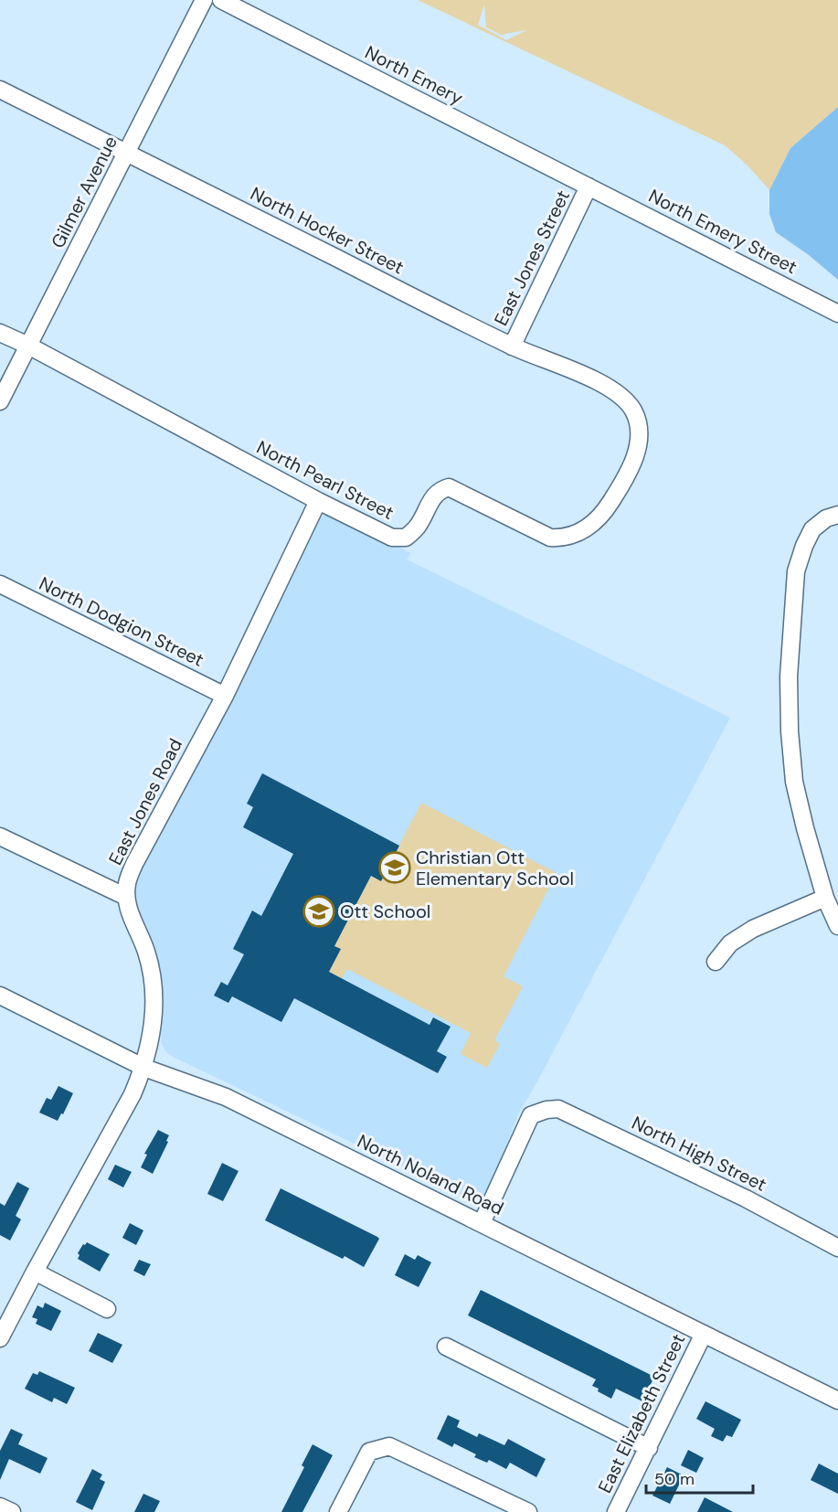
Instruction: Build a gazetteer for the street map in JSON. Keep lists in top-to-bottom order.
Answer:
{
  "streets": {
    "street": [
      "North Emery",
      "Gilmer Avenue",
      "North Hocker Street",
      "North Emery Street",
      "East Jones Street",
      "North Pearl Street",
      "North Dodgion Street",
      "East Jones Road",
      "North High Street",
      "North Noland Road",
      "East Elizabeth Street"
    ]
  },
  "crossings": [
    ["North Emery", "North Emery Street"],
    ["North Emery", "East Jones Street"],
    ["Gilmer Avenue", "North Hocker Street"],
    ["Gilmer Avenue", "North Pearl Street"],
    ["North Hocker Street", "East Jones Street"],
    ["North Hocker Street", "North Pearl Street"],
    ["North Emery Street", "East Jones Street"],
    ["North Pearl Street", "East Jones Road"],
    ["North Dodgion Street", "East Jones Road"],
    ["East Jones Road", "North Noland Road"],
    ["North High Street", "North Noland Road"],
    ["North Noland Road", "East Elizabeth Street"]
  ],
  "places": {
    "school or university": ["Christian Ott Elementary School", "Ott School"]
  },
  "scale_bar": "50 m"
}
